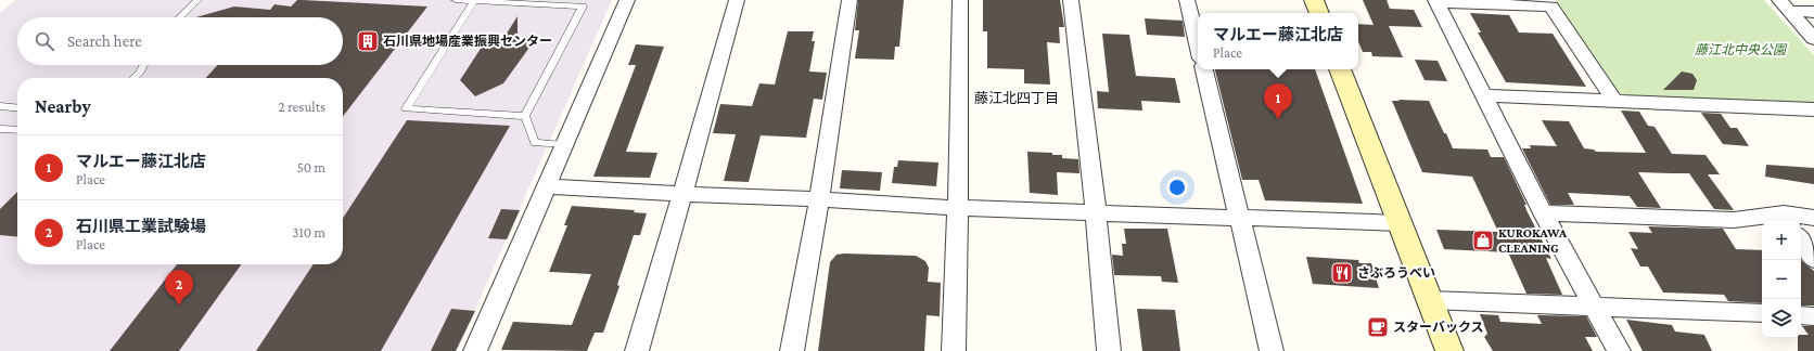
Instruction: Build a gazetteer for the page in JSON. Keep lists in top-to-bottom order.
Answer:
{
  "districts": ["藤江北四丁目"],
  "parks": ["藤江北中央公園"],
  "places": {
    "building": ["石川県地場産業振興センター"],
    "shop": ["KUROKAWA CLEANING"],
    "restaurant": ["さぶろうべい"],
    "cafe": ["スターバックス"]
  },
  "page": {
    "popup": ["マルエー藤江北店", "Place"],
    "search": "Search here",
    "heading": ["Nearby", "2 results"],
    "pins": ["1", "2"],
    "list": [
      {
        "mark": "1",
        "name": "マルエー藤江北店",
        "note": "Place",
        "value": "50 m"
      },
      {
        "mark": "2",
        "name": "石川県工業試験場",
        "note": "Place",
        "value": "310 m"
      }
    ],
    "map_buttons": ["+", "−"]
  }
}
